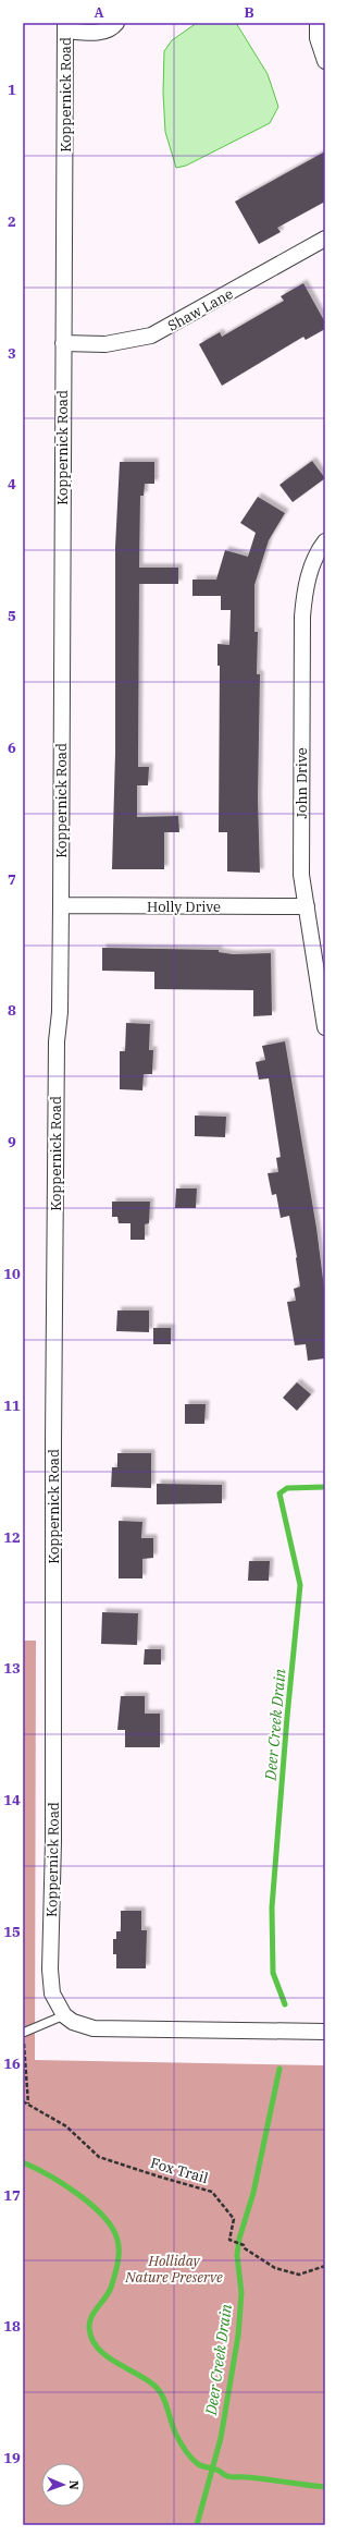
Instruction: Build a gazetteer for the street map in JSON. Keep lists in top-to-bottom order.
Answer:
{
  "streets": {
    "street": [
      "Koppernick Road",
      "Shaw Lane",
      "John Drive",
      "Holly Drive"
    ],
    "path": ["Fox Trail"]
  },
  "crossings": [
    ["Koppernick Road", "Shaw Lane"],
    ["Koppernick Road", "Holly Drive"],
    ["John Drive", "Holly Drive"]
  ],
  "water": ["Deer Creek Drain"],
  "parks": ["Holliday Nature Preserve"],
  "north": "right",
  "grid": {
    "columns": ["A", "B"],
    "rows": [
      "1",
      "2",
      "3",
      "4",
      "5",
      "6",
      "7",
      "8",
      "9",
      "10",
      "11",
      "12",
      "13",
      "14",
      "15",
      "16",
      "17",
      "18",
      "19"
    ]
  }
}
